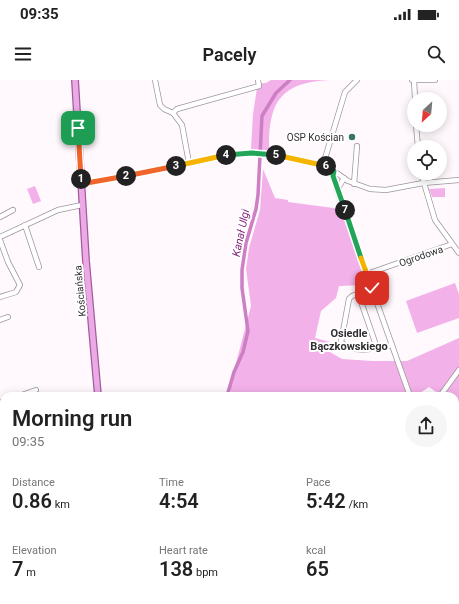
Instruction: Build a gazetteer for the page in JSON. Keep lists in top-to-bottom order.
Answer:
{
  "streets": {
    "main road": ["Kościańska"],
    "street": ["Ogrodowa"]
  },
  "districts": ["Osiedle Bączkowskiego"],
  "water": ["Kanał Ulgi"],
  "places": ["OSP Kościan"],
  "north": "bottom left",
  "page": {
    "status": "09:35",
    "header": "Pacely",
    "pins": [
      "4",
      "5",
      "3",
      "6",
      "2",
      "1",
      "7"
    ],
    "heading": ["Morning run", "09:35"],
    "stats": [
      ["Distance", "0.86 km"],
      ["Time", "4:54"],
      ["Pace", "5:42 /km"],
      ["Elevation", "7 m"],
      ["Heart rate", "138 bpm"],
      ["kcal", "65"]
    ]
  }
}
